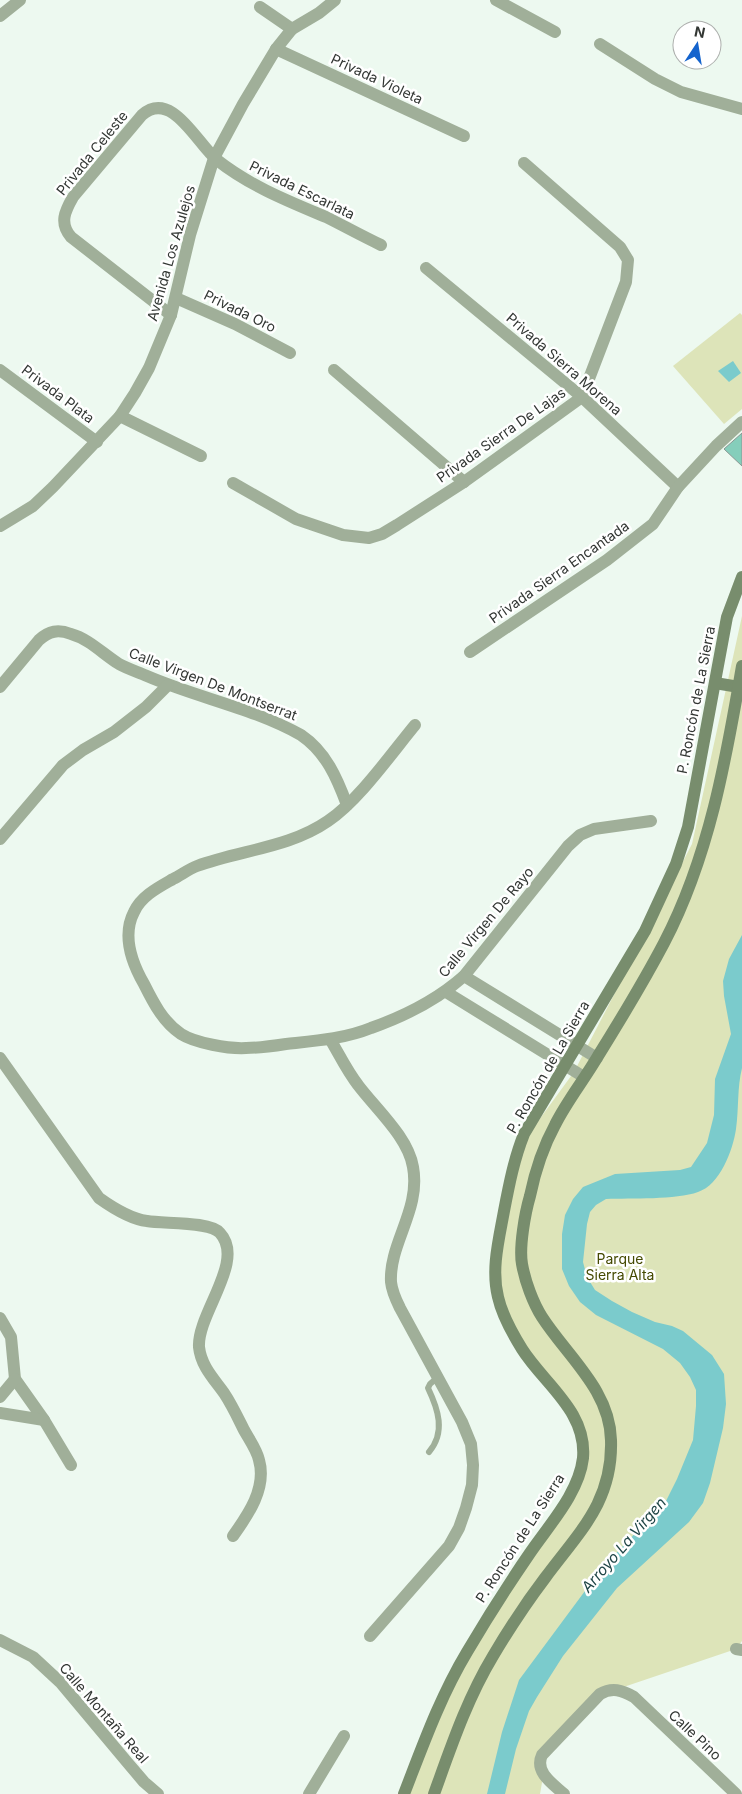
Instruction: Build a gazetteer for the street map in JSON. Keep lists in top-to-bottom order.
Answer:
{
  "streets": {
    "street": [
      "Privada Violeta",
      "Privada Celeste",
      "Privada Escarlata",
      "Avenida Los Azulejos",
      "Privada Oro",
      "Privada Sierra Morena",
      "Privada Plata",
      "Privada Sierra De Lajas",
      "Privada Sierra Encantada",
      "Calle Virgen De Montserrat",
      "P. Roncón de La Sierra",
      "Calle Virgen De Rayo",
      "Calle Montaña Real",
      "Calle Pino"
    ]
  },
  "crossings": [
    ["Privada Violeta", "Avenida Los Azulejos"],
    ["Privada Celeste", "Privada Escarlata"],
    ["Privada Celeste", "Avenida Los Azulejos"],
    ["Privada Escarlata", "Avenida Los Azulejos"],
    ["Avenida Los Azulejos", "Privada Oro"],
    ["Avenida Los Azulejos", "Privada Plata"],
    ["Privada Sierra Morena", "Privada Sierra De Lajas"],
    ["Privada Sierra Morena", "Privada Sierra Encantada"],
    ["Calle Virgen De Montserrat", "Calle Virgen De Rayo"]
  ],
  "water": ["Arroyo La Virgen"],
  "parks": ["Parque Sierra Alta"],
  "north": "top"
}
